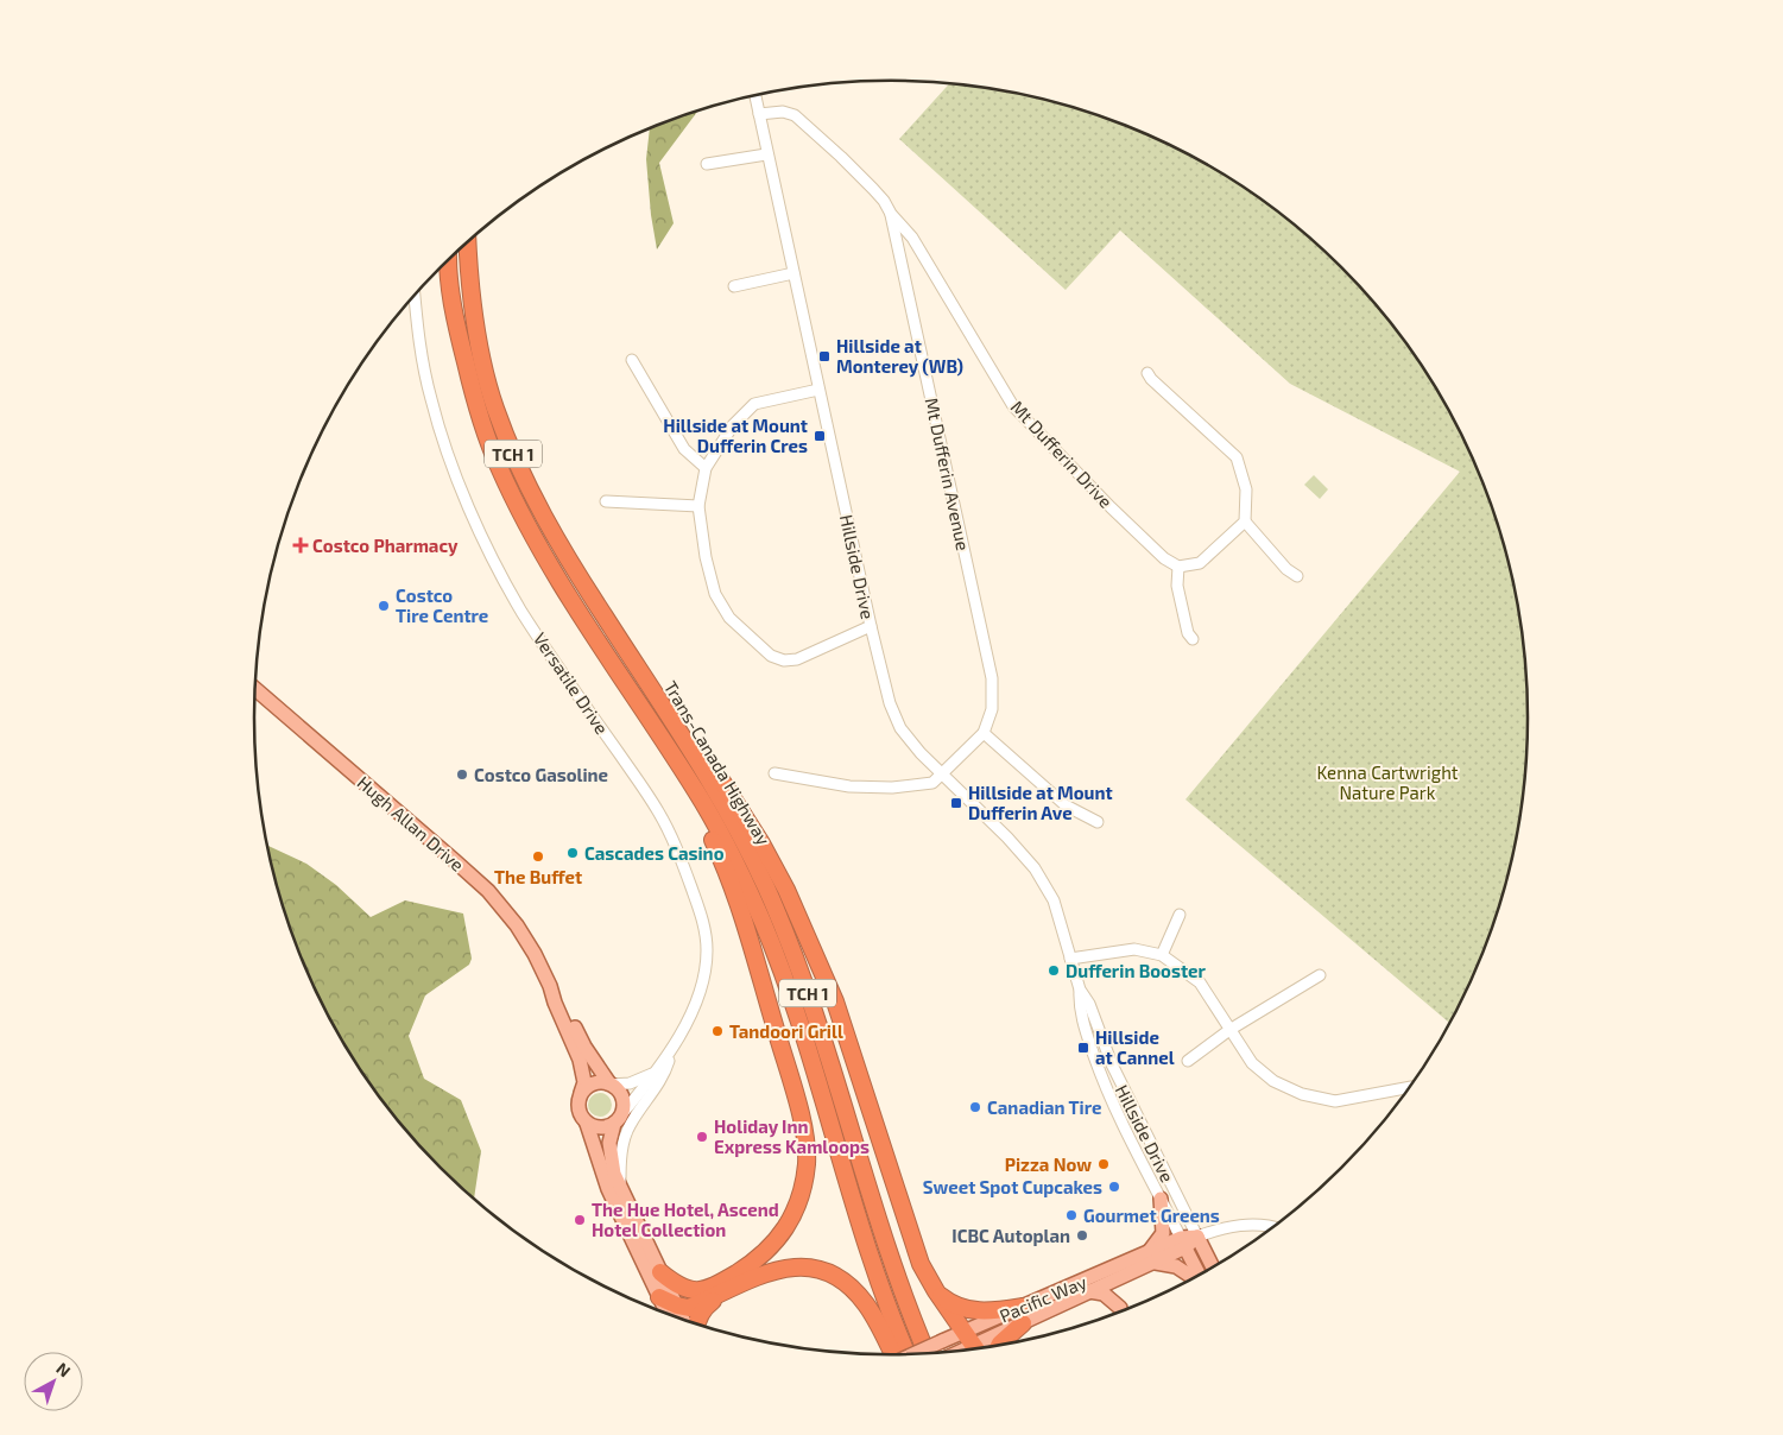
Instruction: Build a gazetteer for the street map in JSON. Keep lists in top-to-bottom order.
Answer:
{
  "streets": {
    "highway": ["TCH 1", "Trans-Canada Highway"],
    "main road": ["Hillside Drive", "Hugh Allan Drive", "Pacific Way"],
    "street": ["Mt Dufferin Drive", "Mt Dufferin Avenue", "Versatile Drive"]
  },
  "crossings": [
    ["Mt Dufferin Drive", "Mt Dufferin Avenue"],
    ["Mt Dufferin Drive", "Hillside Drive"],
    ["Hillside Drive", "Pacific Way"],
    ["Versatile Drive", "Hugh Allan Drive"]
  ],
  "parks": ["Kenna Cartwright Nature Park"],
  "places": {
    "transit": [
      "Hillside at Monterey (WB)",
      "Hillside at Mount Dufferin Cres",
      "Hillside at Mount Dufferin Ave",
      "Hillside at Cannel"
    ],
    "health": ["Costco Pharmacy"],
    "other": [
      "Costco Tire Centre",
      "Costco Gasoline",
      "Cascades Casino",
      "The Buffet",
      "Dufferin Booster",
      "Tandoori Grill",
      "Canadian Tire",
      "Holiday Inn Express Kamloops",
      "Pizza Now",
      "Sweet Spot Cupcakes",
      "Gourmet Greens",
      "The Hue Hotel, Ascend Hotel Collection",
      "ICBC Autoplan"
    ]
  },
  "north": "top right"
}
